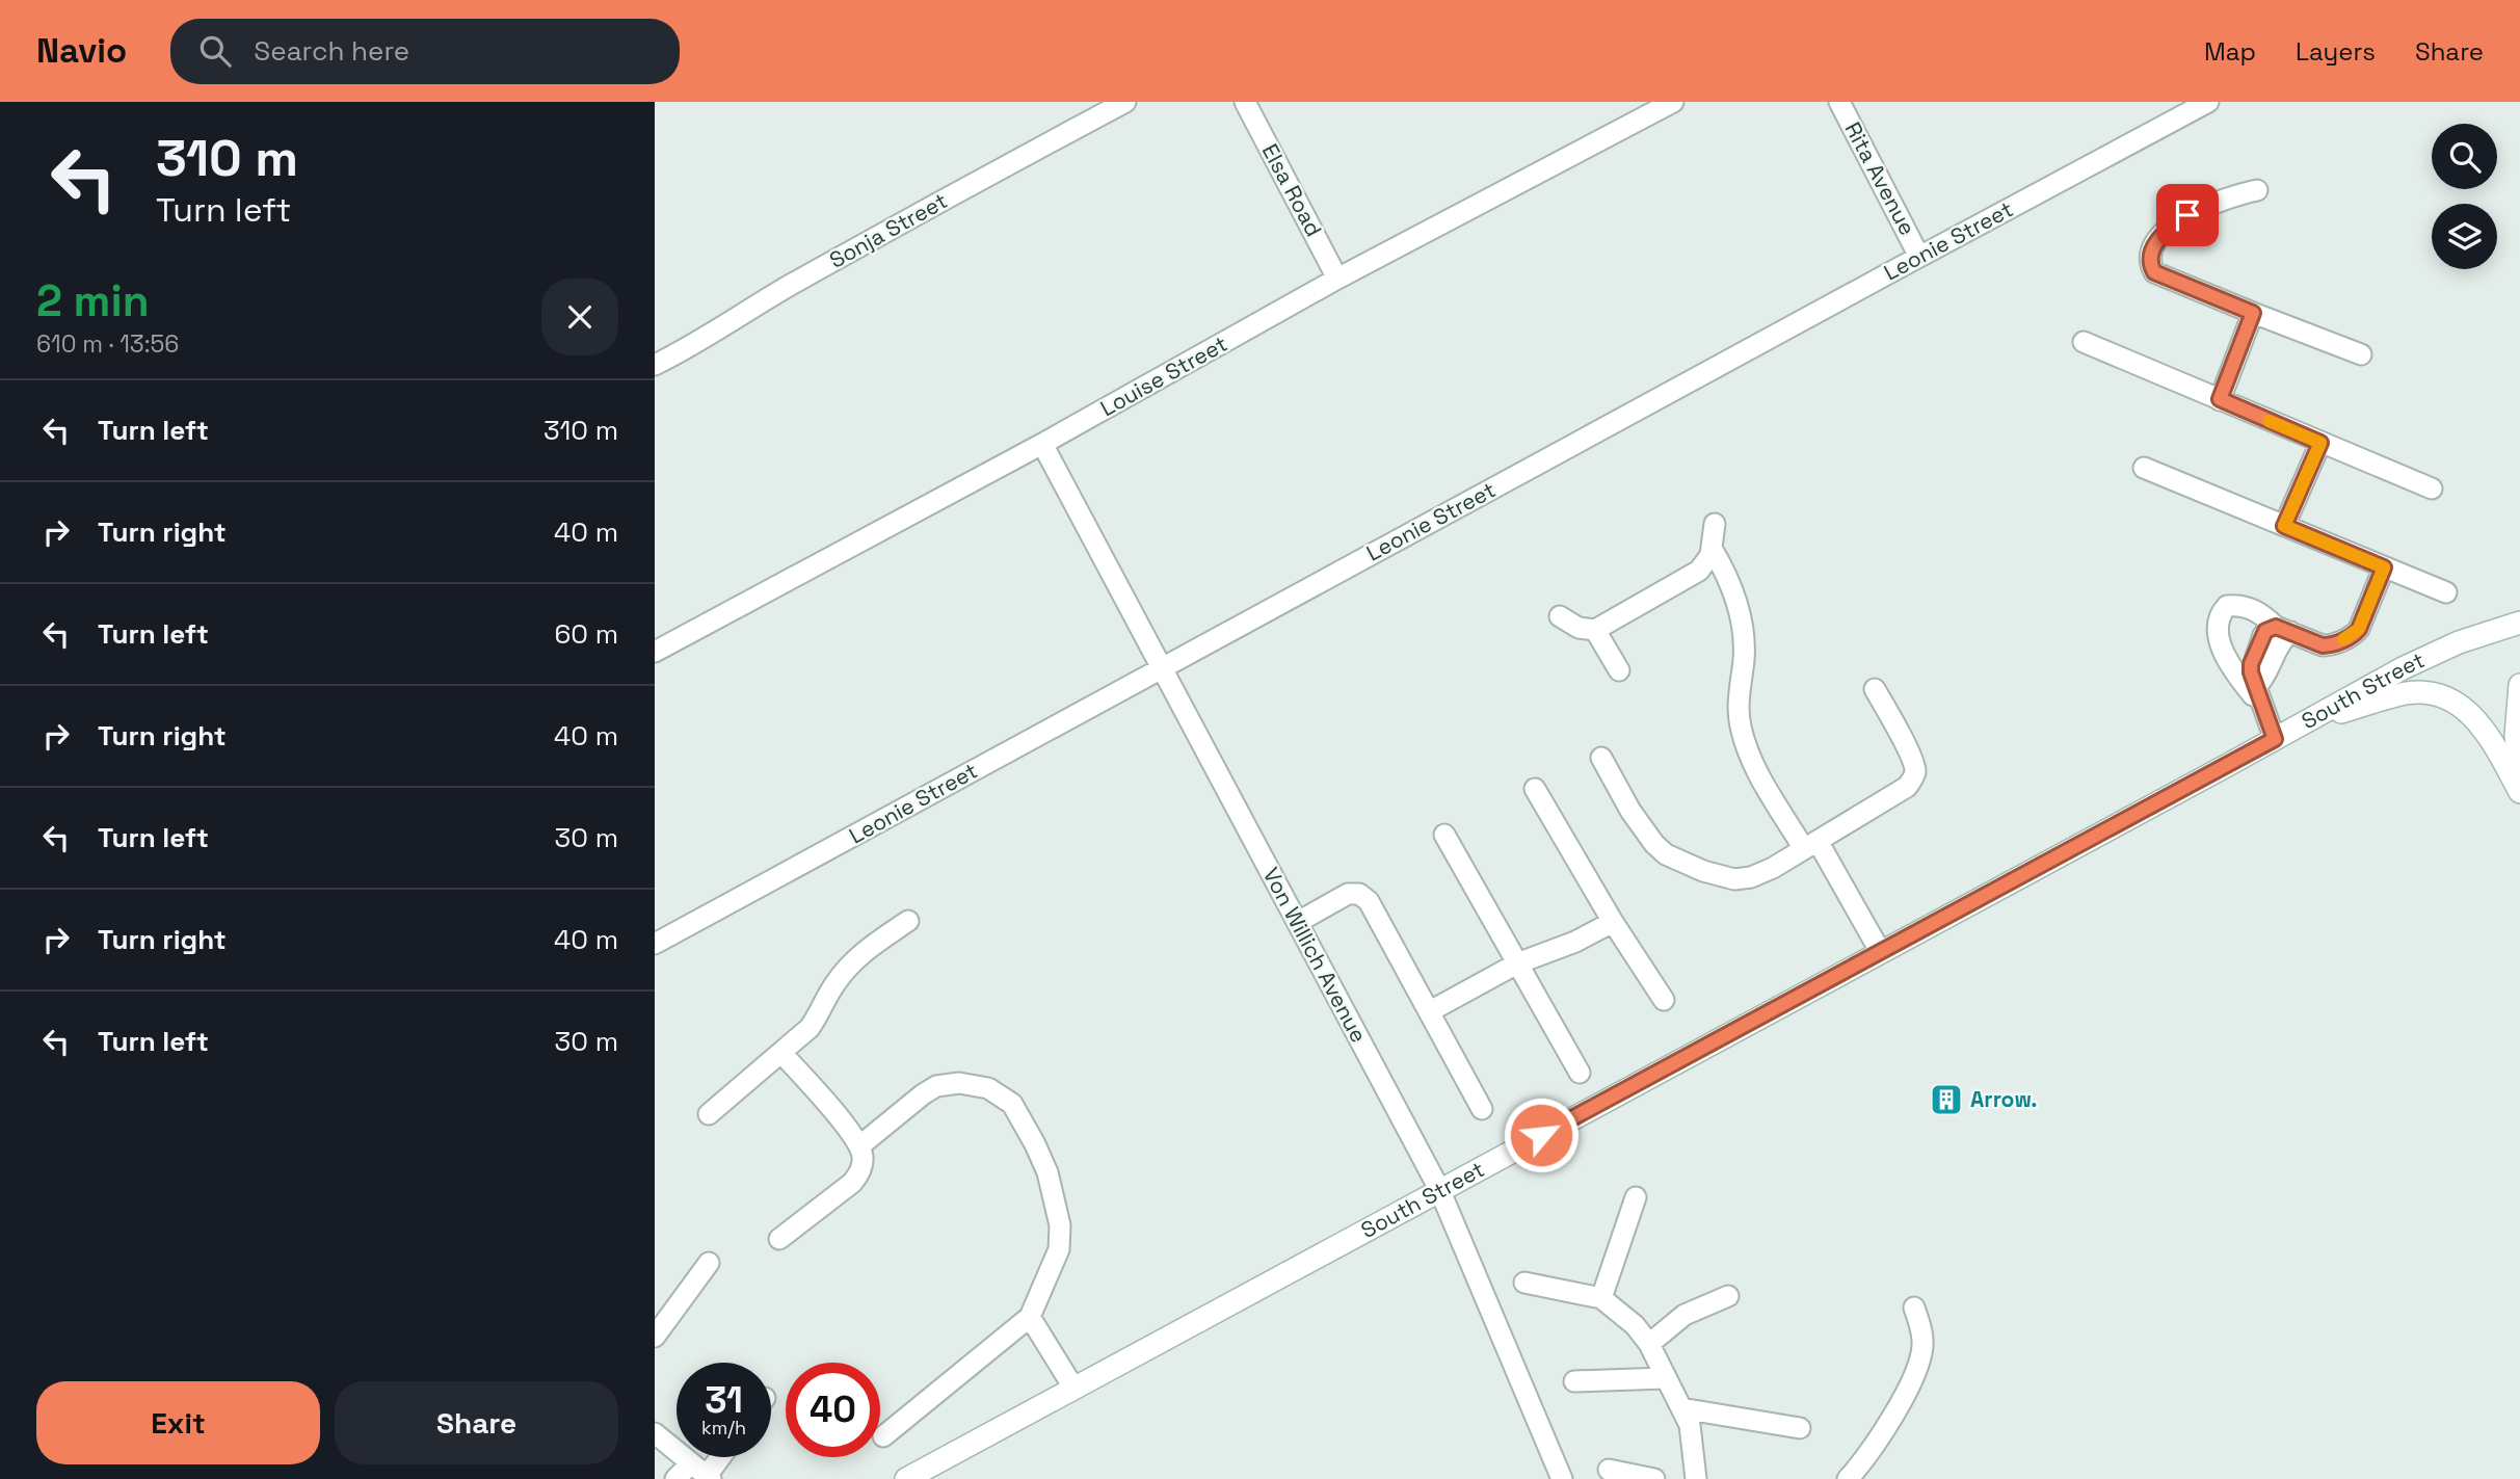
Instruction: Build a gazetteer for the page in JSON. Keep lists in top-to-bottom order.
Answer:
{
  "streets": {
    "street": [
      "Rita Avenue",
      "Elsa Road",
      "Sonja Street",
      "Leonie Street",
      "Louise Street",
      "South Street",
      "Von Willich Avenue"
    ]
  },
  "crossings": [
    ["Rita Avenue", "Leonie Street"],
    ["Elsa Road", "Louise Street"],
    ["Leonie Street", "Von Willich Avenue"],
    ["Louise Street", "Von Willich Avenue"],
    ["South Street", "Von Willich Avenue"]
  ],
  "places": {
    "building": ["Arrow."]
  },
  "page": {
    "header": "Navio",
    "search": "Search here",
    "nav": ["Map", "Layers", "Share"],
    "turn": ["310 m", "Turn left"],
    "heading": ["2 min", "610 m · 13:56"],
    "list": [
      {
        "name": "Turn left",
        "value": "310 m"
      },
      {
        "name": "Turn right",
        "value": "40 m"
      },
      {
        "name": "Turn left",
        "value": "60 m"
      },
      {
        "name": "Turn right",
        "value": "40 m"
      },
      {
        "name": "Turn left",
        "value": "30 m"
      },
      {
        "name": "Turn right",
        "value": "40 m"
      },
      {
        "name": "Turn left",
        "value": "30 m"
      }
    ],
    "speed": "31 km/h",
    "limit": "40",
    "buttons": ["Exit", "Share"]
  }
}
